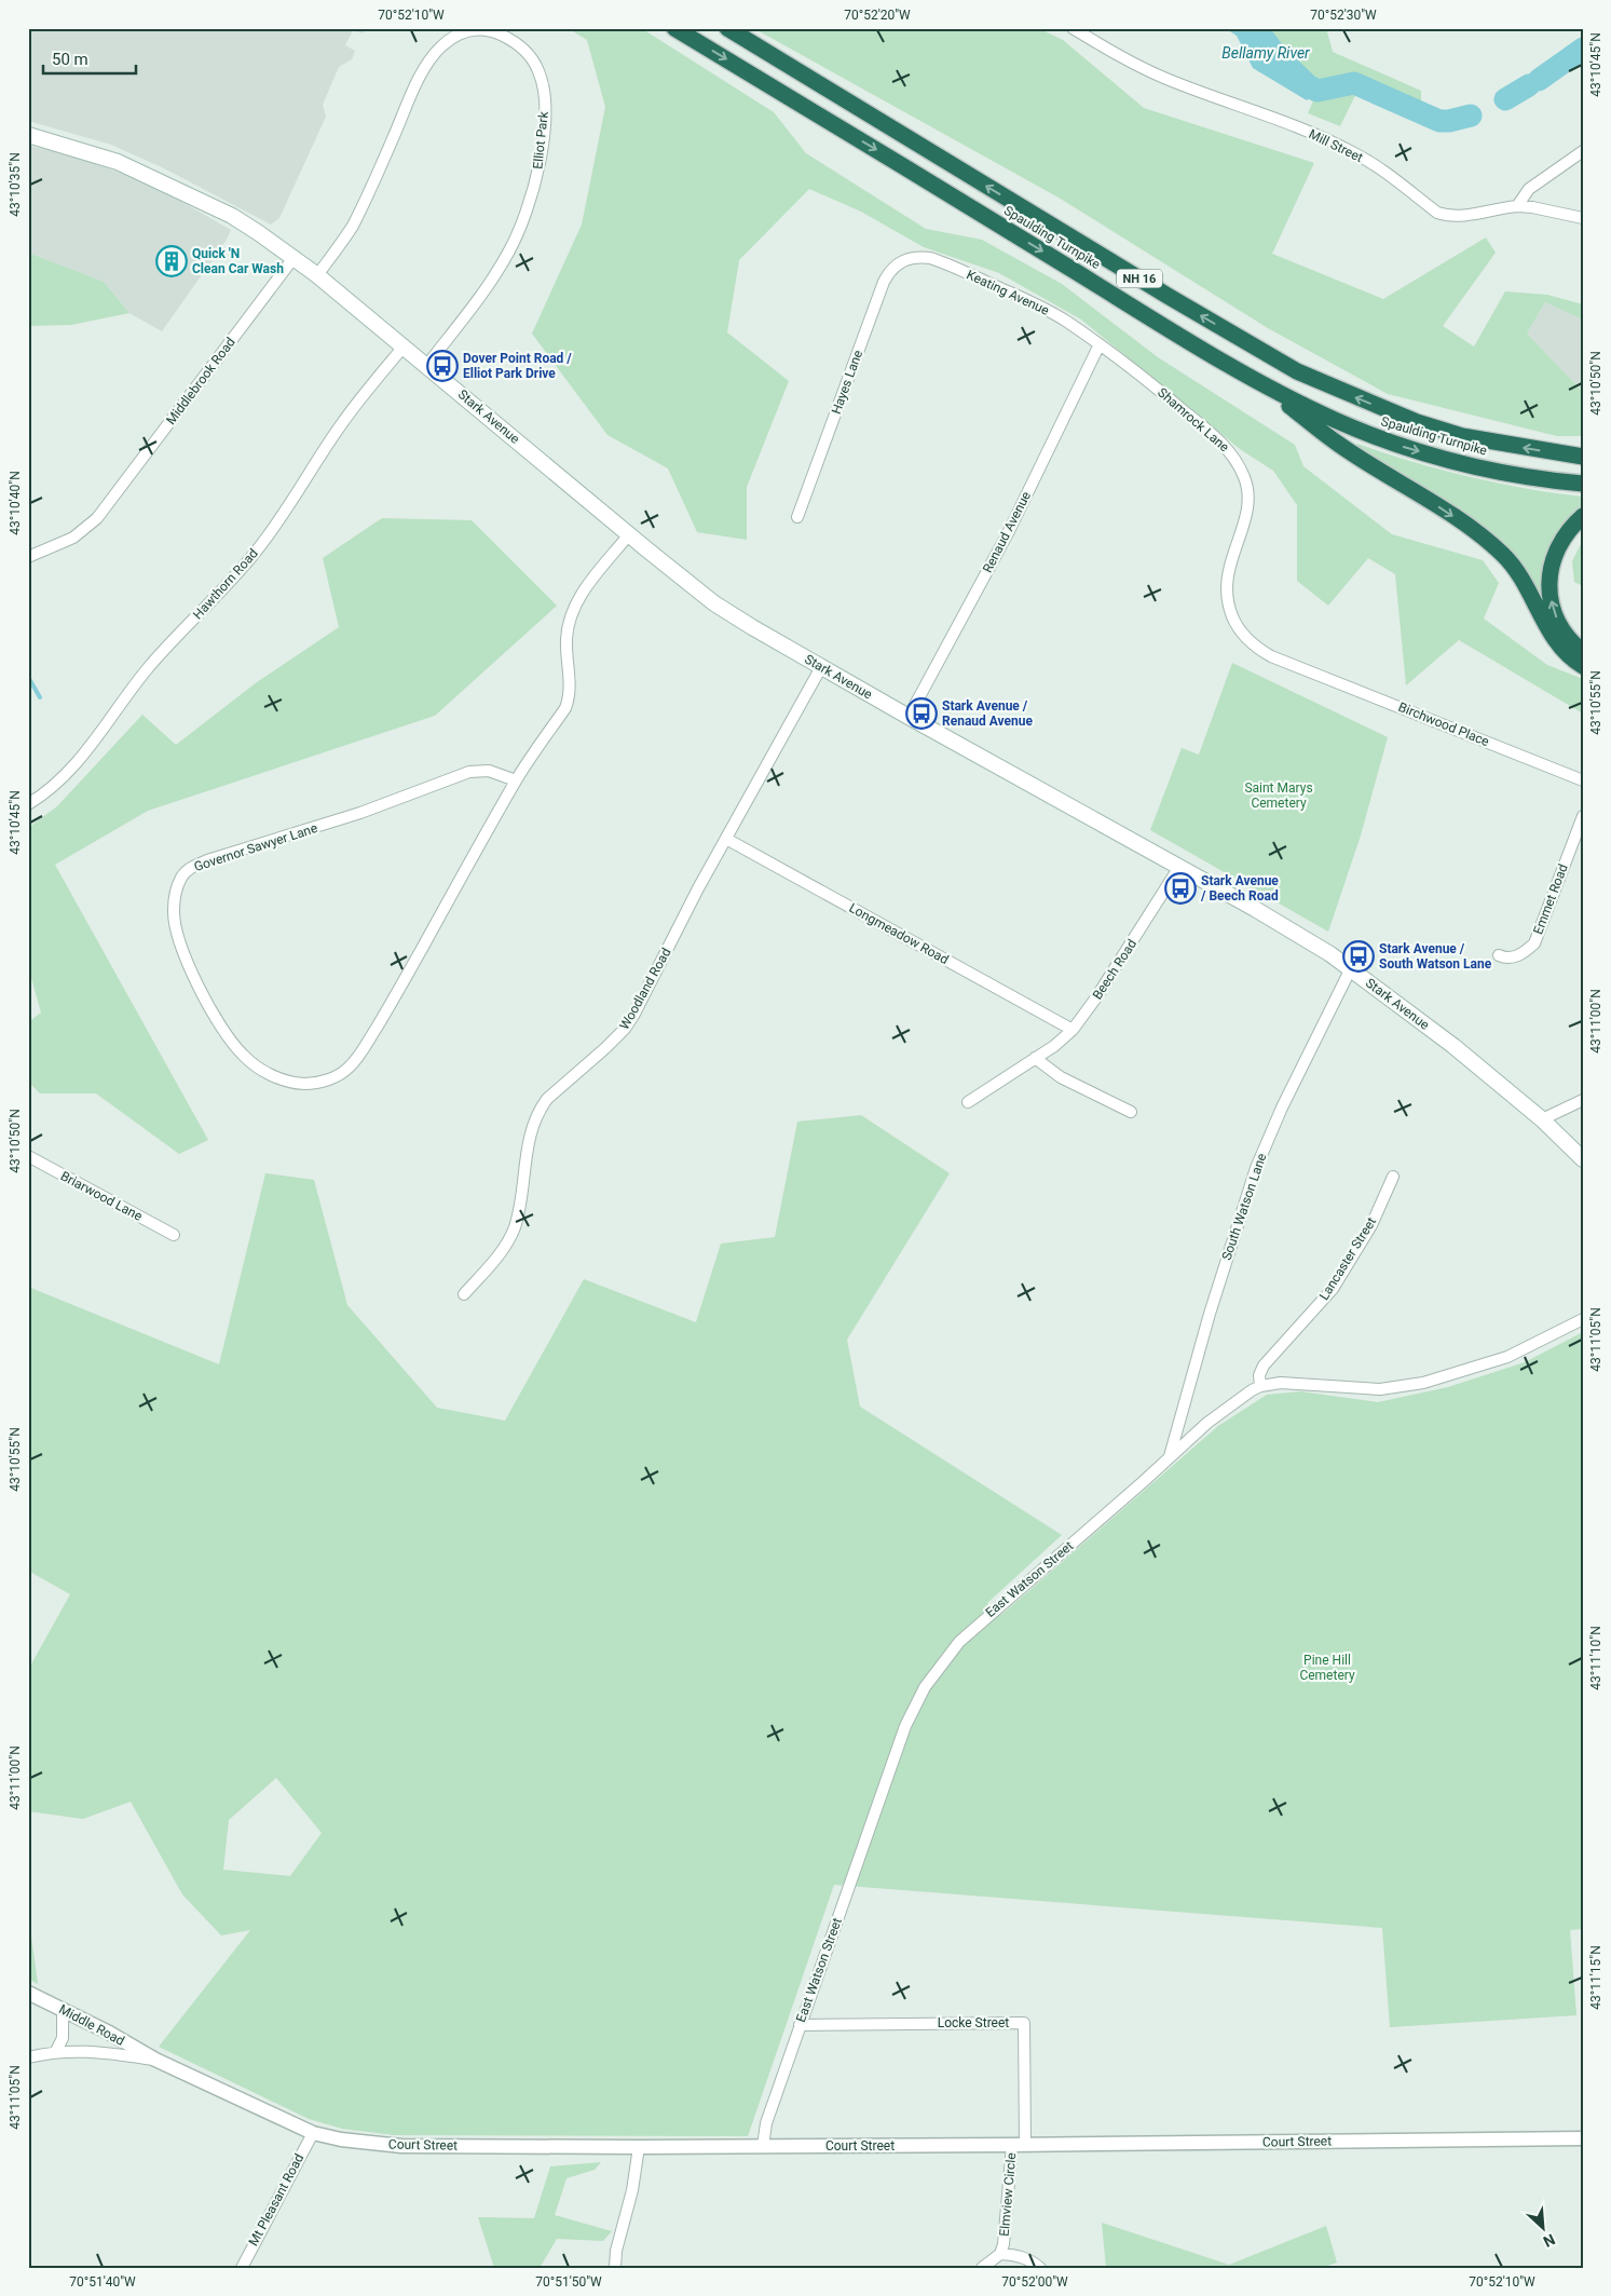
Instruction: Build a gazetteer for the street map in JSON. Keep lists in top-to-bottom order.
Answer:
{
  "streets": {
    "highway": ["Spaulding Turnpike", "NH 16"],
    "main road": ["Stark Avenue"],
    "street": [
      "Elliot Park",
      "Mill Street",
      "Keating Avenue",
      "Middlebrook Road",
      "Hayes Lane",
      "Shamrock Lane",
      "Renaud Avenue",
      "Hawthorn Road",
      "Birchwood Place",
      "Governor Sawyer Lane",
      "Emmet Road",
      "Longmeadow Road",
      "Beech Road",
      "Woodland Road",
      "Briarwood Lane",
      "South Watson Lane",
      "Lancaster Street",
      "East Watson Street",
      "Locke Street",
      "Middle Road",
      "Court Street",
      "Elmview Circle",
      "Mt Pleasant Road"
    ]
  },
  "crossings": [
    ["Elliot Park", "Stark Avenue"],
    ["Keating Avenue", "Hayes Lane"],
    ["Keating Avenue", "Shamrock Lane"],
    ["Keating Avenue", "Renaud Avenue"],
    ["Middlebrook Road", "Stark Avenue"],
    ["Stark Avenue", "Renaud Avenue"],
    ["Stark Avenue", "Hawthorn Road"],
    ["Stark Avenue", "Governor Sawyer Lane"],
    ["Stark Avenue", "Beech Road"],
    ["Stark Avenue", "Woodland Road"],
    ["Stark Avenue", "South Watson Lane"],
    ["Shamrock Lane", "Renaud Avenue"],
    ["Shamrock Lane", "Birchwood Place"],
    ["Longmeadow Road", "Beech Road"],
    ["Longmeadow Road", "Woodland Road"],
    ["South Watson Lane", "East Watson Street"],
    ["Lancaster Street", "East Watson Street"],
    ["East Watson Street", "Locke Street"],
    ["East Watson Street", "Court Street"],
    ["Locke Street", "Court Street"],
    ["Locke Street", "Elmview Circle"],
    ["Middle Road", "Court Street"],
    ["Court Street", "Elmview Circle"],
    ["Court Street", "Mt Pleasant Road"]
  ],
  "water": ["Bellamy River"],
  "parks": ["Saint Marys Cemetery", "Pine Hill Cemetery"],
  "places": {
    "building": ["Quick 'N Clean Car Wash"],
    "bus stop": [
      "Dover Point Road / Elliot Park Drive",
      "Stark Avenue / Renaud Avenue",
      "Stark Avenue / Beech Road",
      "Stark Avenue / South Watson Lane"
    ]
  },
  "scale_bar": "50 m",
  "north": "bottom right",
  "coordinates": [
    "70°52'10\"W",
    "70°52'20\"W",
    "70°52'30\"W",
    "43°10'45\"N",
    "43°10'35\"N",
    "43°10'50\"N",
    "43°10'40\"N",
    "43°10'55\"N",
    "43°11'00\"N",
    "43°11'05\"N",
    "43°11'10\"N",
    "43°11'15\"N",
    "70°51'40\"W",
    "70°51'50\"W",
    "70°52'00\"W"
  ]
}
